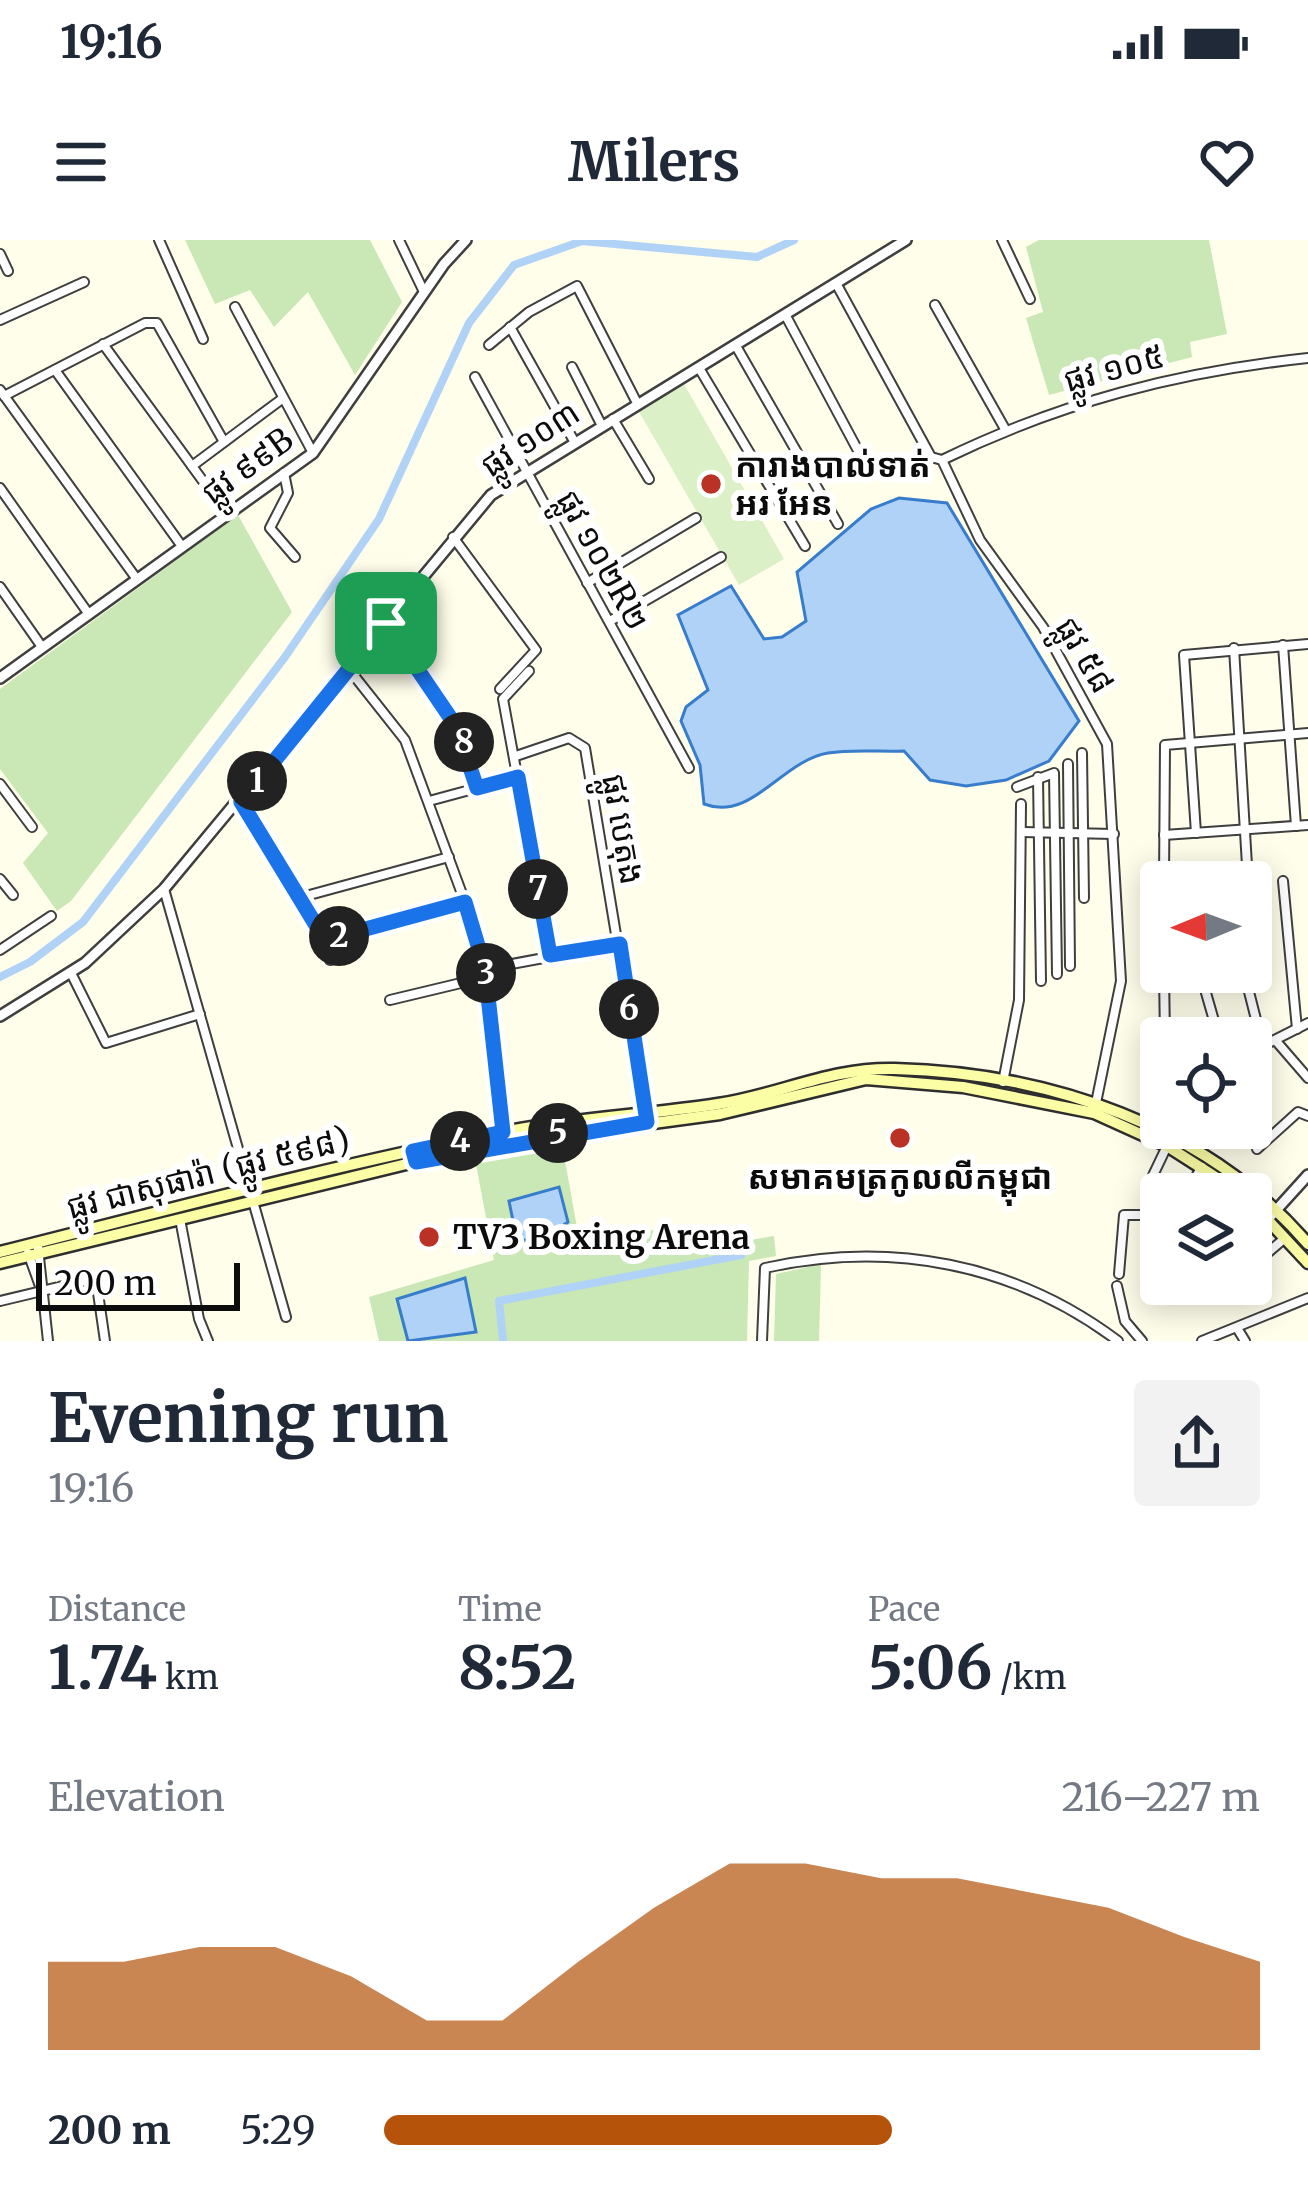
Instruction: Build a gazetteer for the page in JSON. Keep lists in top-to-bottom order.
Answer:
{
  "streets": {
    "main road": ["ផ្លូវ ជាសុផារ៉ា (ផ្លូវ ៥៩៨)"],
    "street": [
      "ផ្លូវ ១០៥",
      "ផ្លូវ ១០៣",
      "ផ្លូវ ៩៩B",
      "ផ្លូវ ១០២R២",
      "ផ្លូវ ៥៨",
      "ផ្លូវ បេតុង"
    ]
  },
  "crossings": [
    ["ផ្លូវ ១០៥", "ផ្លូវ ៥៨"],
    ["ផ្លូវ ១០៣", "ផ្លូវ ១០២R២"],
    ["ផ្លូវ ១០៣", "ផ្លូវ ៥៨"],
    ["ផ្លូវ ៥៨", "ផ្លូវ ជាសុផារ៉ា (ផ្លូវ ៥៩៨)"],
    ["ផ្លូវ បេតុង", "ផ្លូវ ជាសុផារ៉ា (ផ្លូវ ៥៩៨)"]
  ],
  "places": ["ការាងបាល់ទាត់ អរ អែន", "សមាគមត្រកូលលីកម្ពុជា", "TV3 Boxing Arena"],
  "scale_bar": "200 m",
  "north": "left",
  "page": {
    "status": "19:16",
    "header": "Milers",
    "pins": [
      "8",
      "1",
      "7",
      "2",
      "3",
      "6",
      "5",
      "4"
    ],
    "scale": "200 m",
    "heading": ["Evening run", "19:16"],
    "stats": [
      ["Distance", "1.74 km"],
      ["Time", "8:52"],
      ["Pace", "5:06 /km"]
    ],
    "chart": ["Elevation", "216–227 m"],
    "list": [
      {
        "name": "200 m",
        "note": "5:29"
      }
    ]
  }
}
